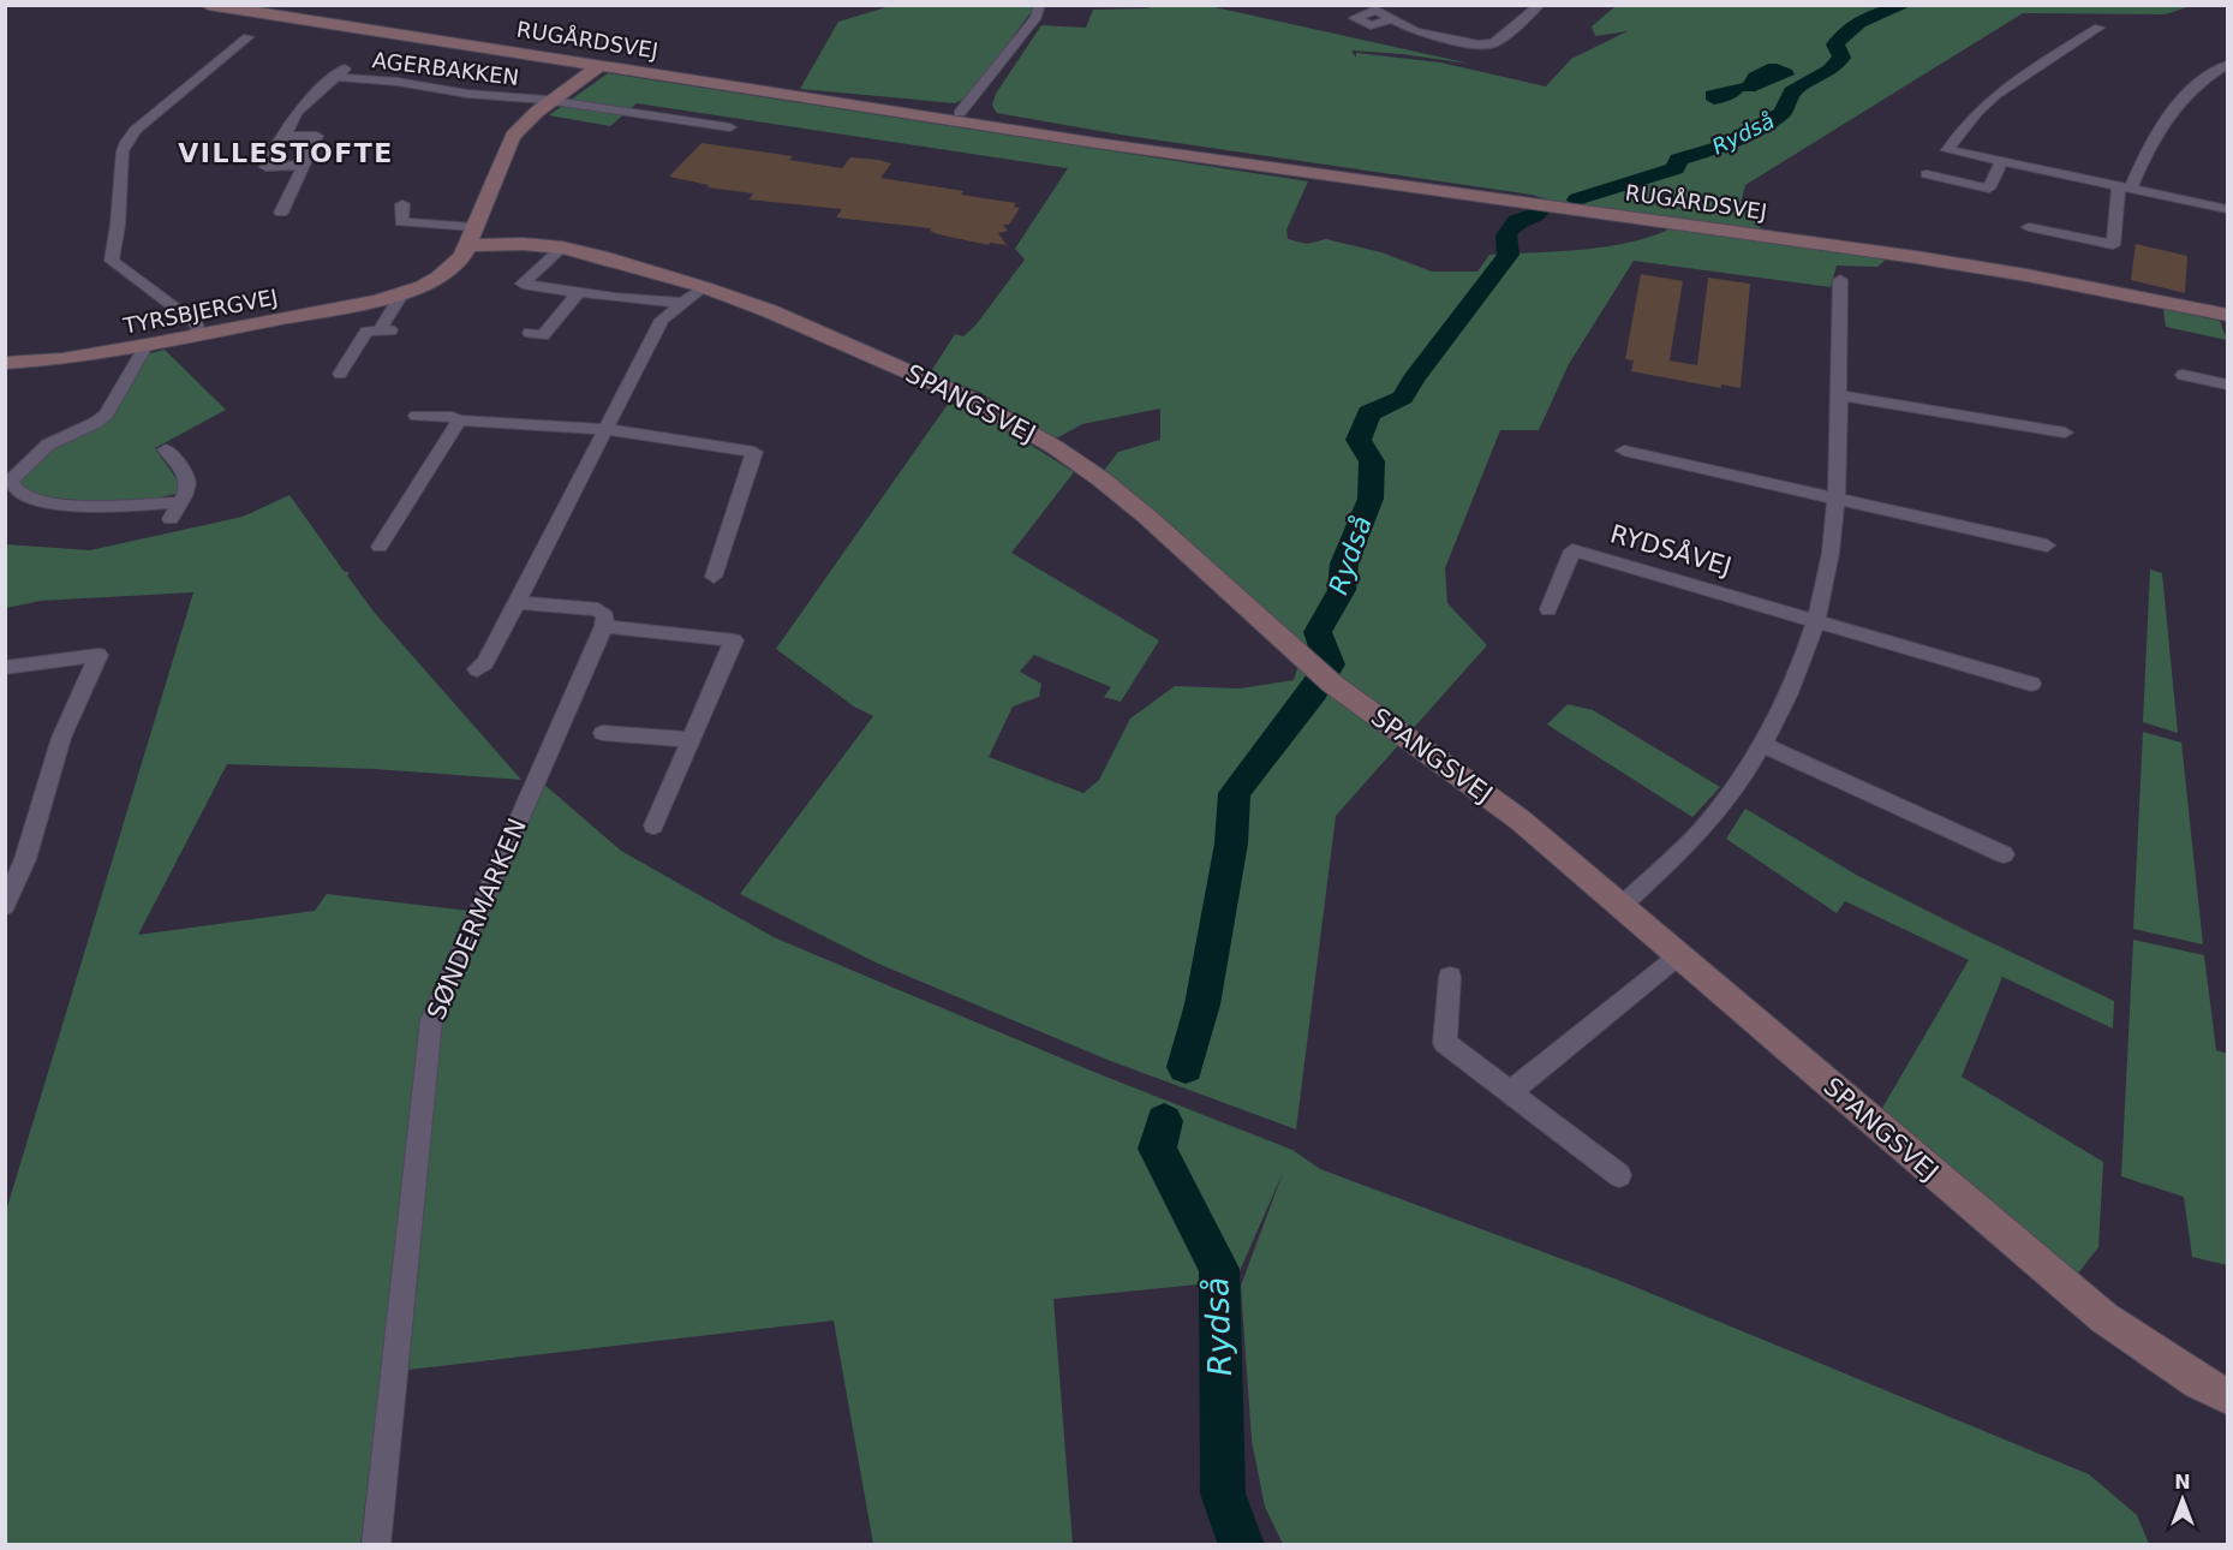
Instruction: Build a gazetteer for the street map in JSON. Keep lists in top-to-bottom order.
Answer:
{
  "streets": {
    "main road": ["RUGÅRDSVEJ", "TYRSBJERGVEJ", "SPANGSVEJ"],
    "street": ["AGERBAKKEN", "RYDSÅVEJ", "SØNDERMARKEN"]
  },
  "crossings": [
    ["RUGÅRDSVEJ", "TYRSBJERGVEJ"],
    ["AGERBAKKEN", "TYRSBJERGVEJ"],
    ["TYRSBJERGVEJ", "SPANGSVEJ"]
  ],
  "districts": ["VILLESTOFTE"],
  "water": ["Rydså"],
  "north": "top"
}
